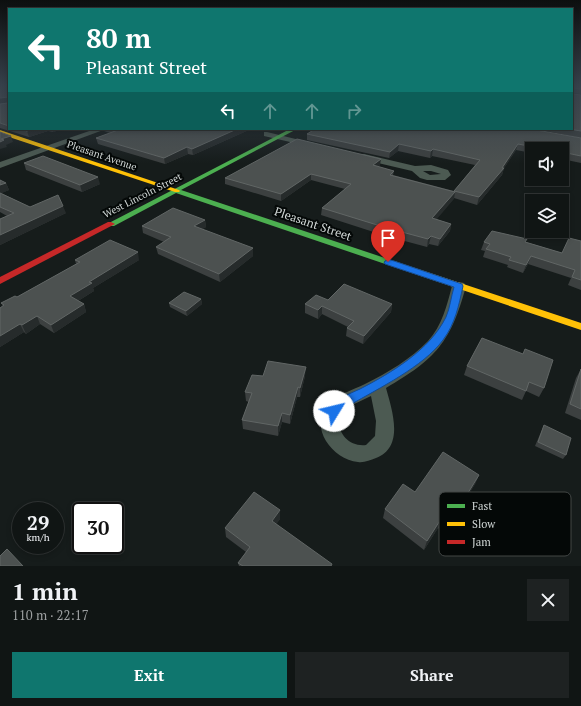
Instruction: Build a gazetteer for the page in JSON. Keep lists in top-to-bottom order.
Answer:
{
  "streets": {
    "street": ["Pleasant Avenue", "West Lincoln Street", "Pleasant Street"]
  },
  "crossings": [
    ["Pleasant Avenue", "West Lincoln Street"],
    ["Pleasant Avenue", "Pleasant Street"],
    ["West Lincoln Street", "Pleasant Street"]
  ],
  "legend": ["Fast", "Slow", "Jam"],
  "page": {
    "turn": ["80 m", "Pleasant Street"],
    "speed": "29 km/h",
    "limit": "30",
    "heading": ["1 min", "110 m · 22:17"],
    "buttons": ["Exit", "Share"]
  }
}
